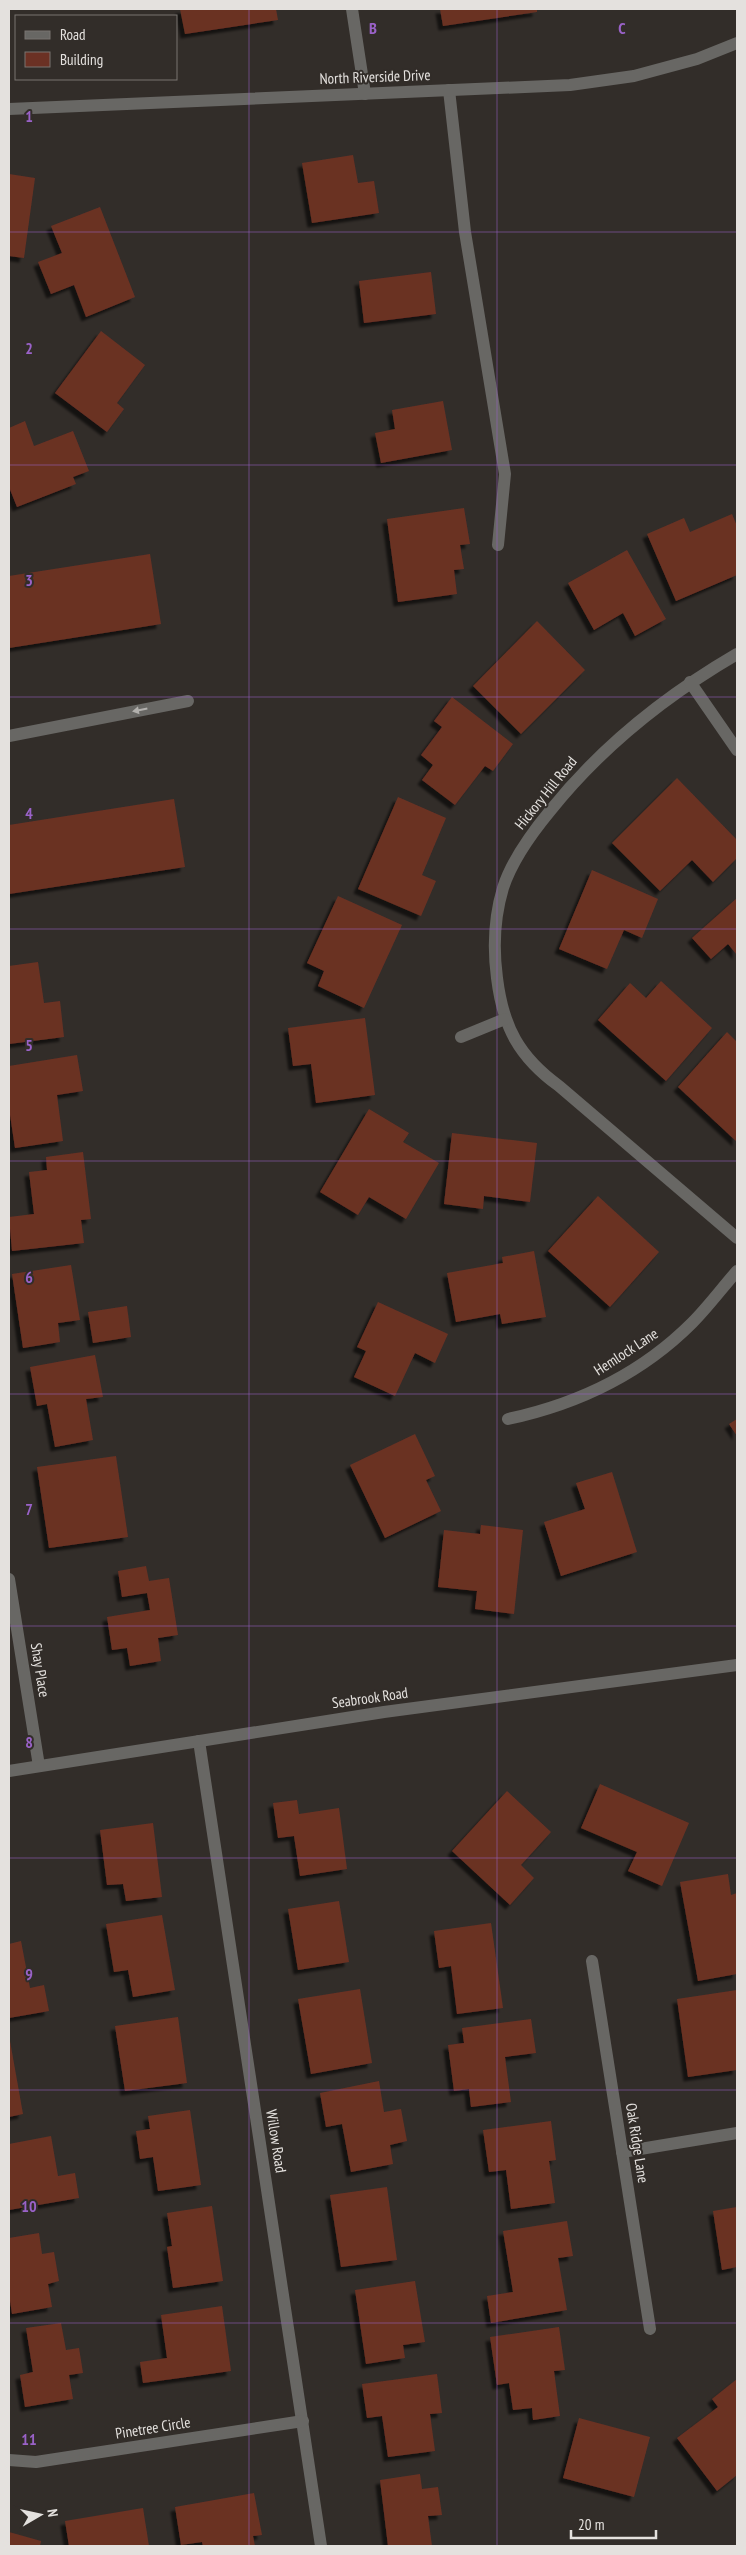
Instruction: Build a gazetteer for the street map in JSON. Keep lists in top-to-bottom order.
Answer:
{
  "streets": {
    "street": [
      "North Riverside Drive",
      "Hickory Hill Road",
      "Hemlock Lane",
      "Shay Place",
      "Seabrook Road",
      "Willow Road",
      "Oak Ridge Lane",
      "Pinetree Circle"
    ]
  },
  "crossings": [
    ["Shay Place", "Seabrook Road"],
    ["Seabrook Road", "Willow Road"],
    ["Willow Road", "Pinetree Circle"]
  ],
  "legend": ["Road", "Building"],
  "scale_bar": "20 m",
  "north": "right",
  "grid": {
    "columns": ["B", "C"],
    "rows": [
      "1",
      "2",
      "3",
      "4",
      "5",
      "6",
      "7",
      "8",
      "9",
      "10",
      "11"
    ]
  }
}
